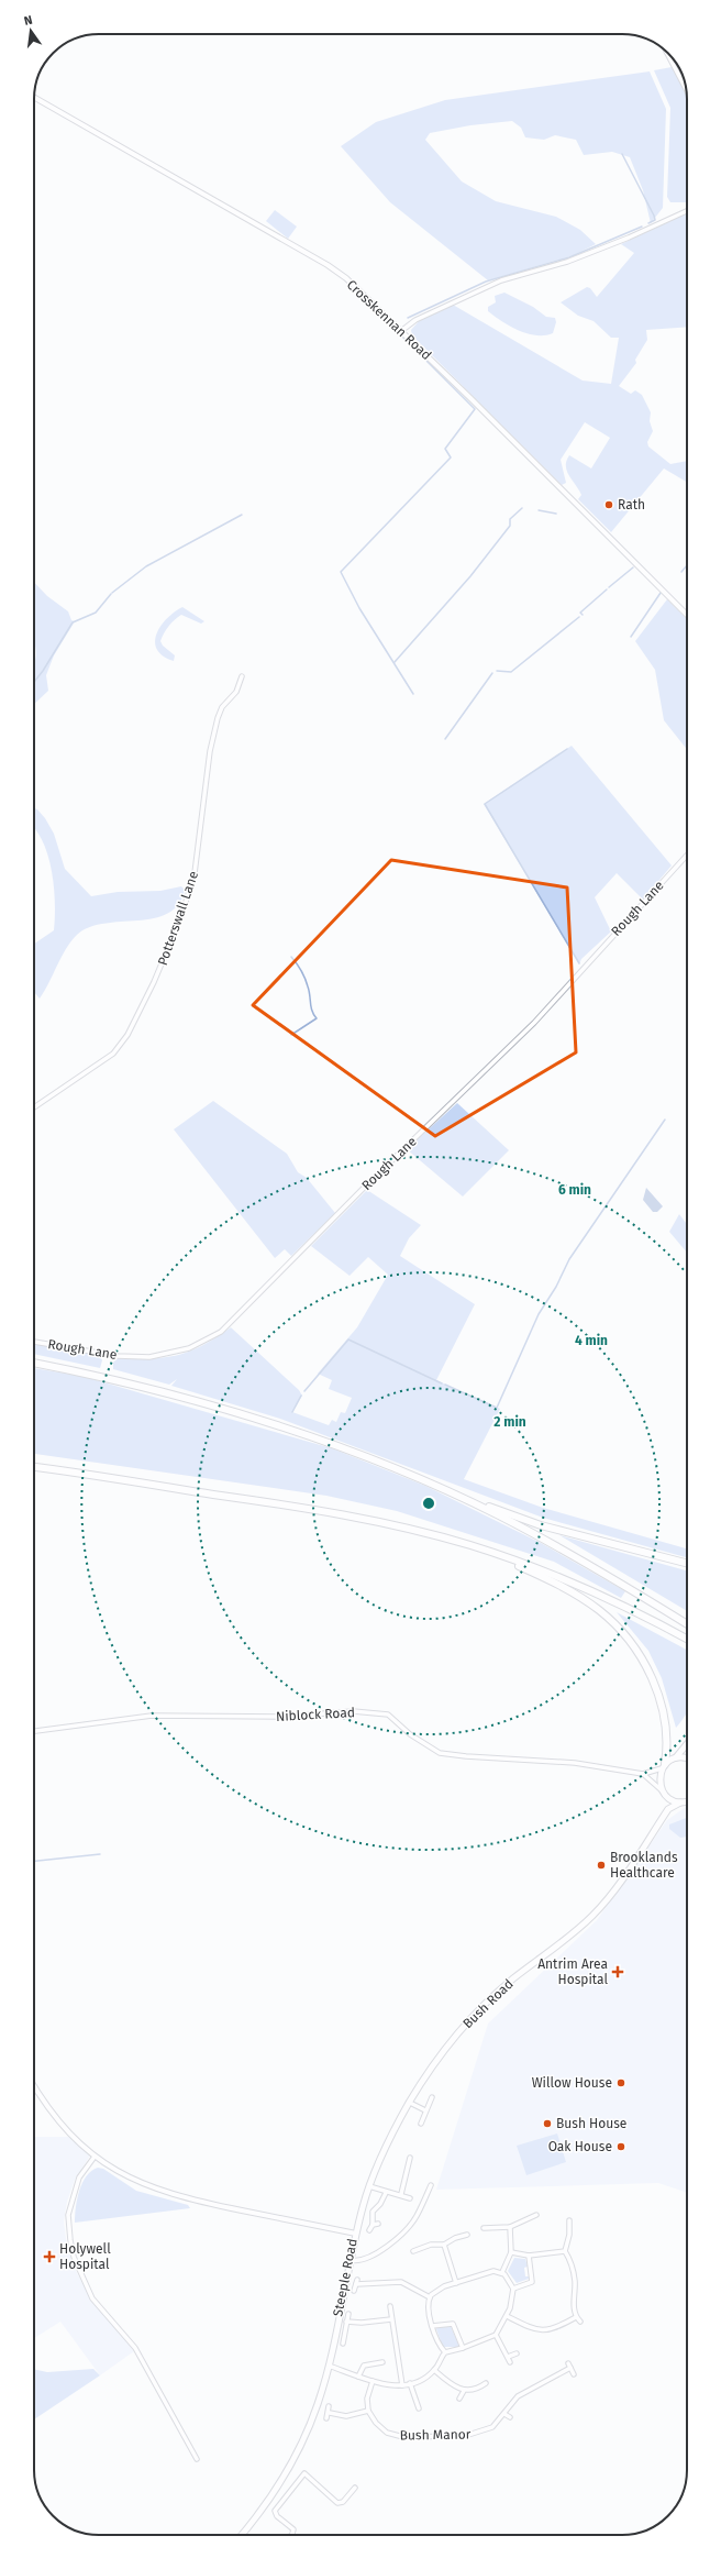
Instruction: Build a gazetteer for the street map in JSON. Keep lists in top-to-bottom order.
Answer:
{
  "streets": {
    "main road": ["Bush Road", "Steeple Road"],
    "street": [
      "Crosskennan Road",
      "Rough Lane",
      "Potterswall Lane",
      "Niblock Road",
      "Bush Manor"
    ]
  },
  "crossings": [
    ["Bush Road", "Steeple Road"]
  ],
  "places": {
    "other": [
      "Rath",
      "Brooklands Healthcare",
      "Willow House",
      "Bush House",
      "Oak House"
    ],
    "health": ["Antrim Area Hospital", "Holywell Hospital"]
  },
  "north": "top",
  "rings": ["6 min", "4 min", "2 min"]
}
